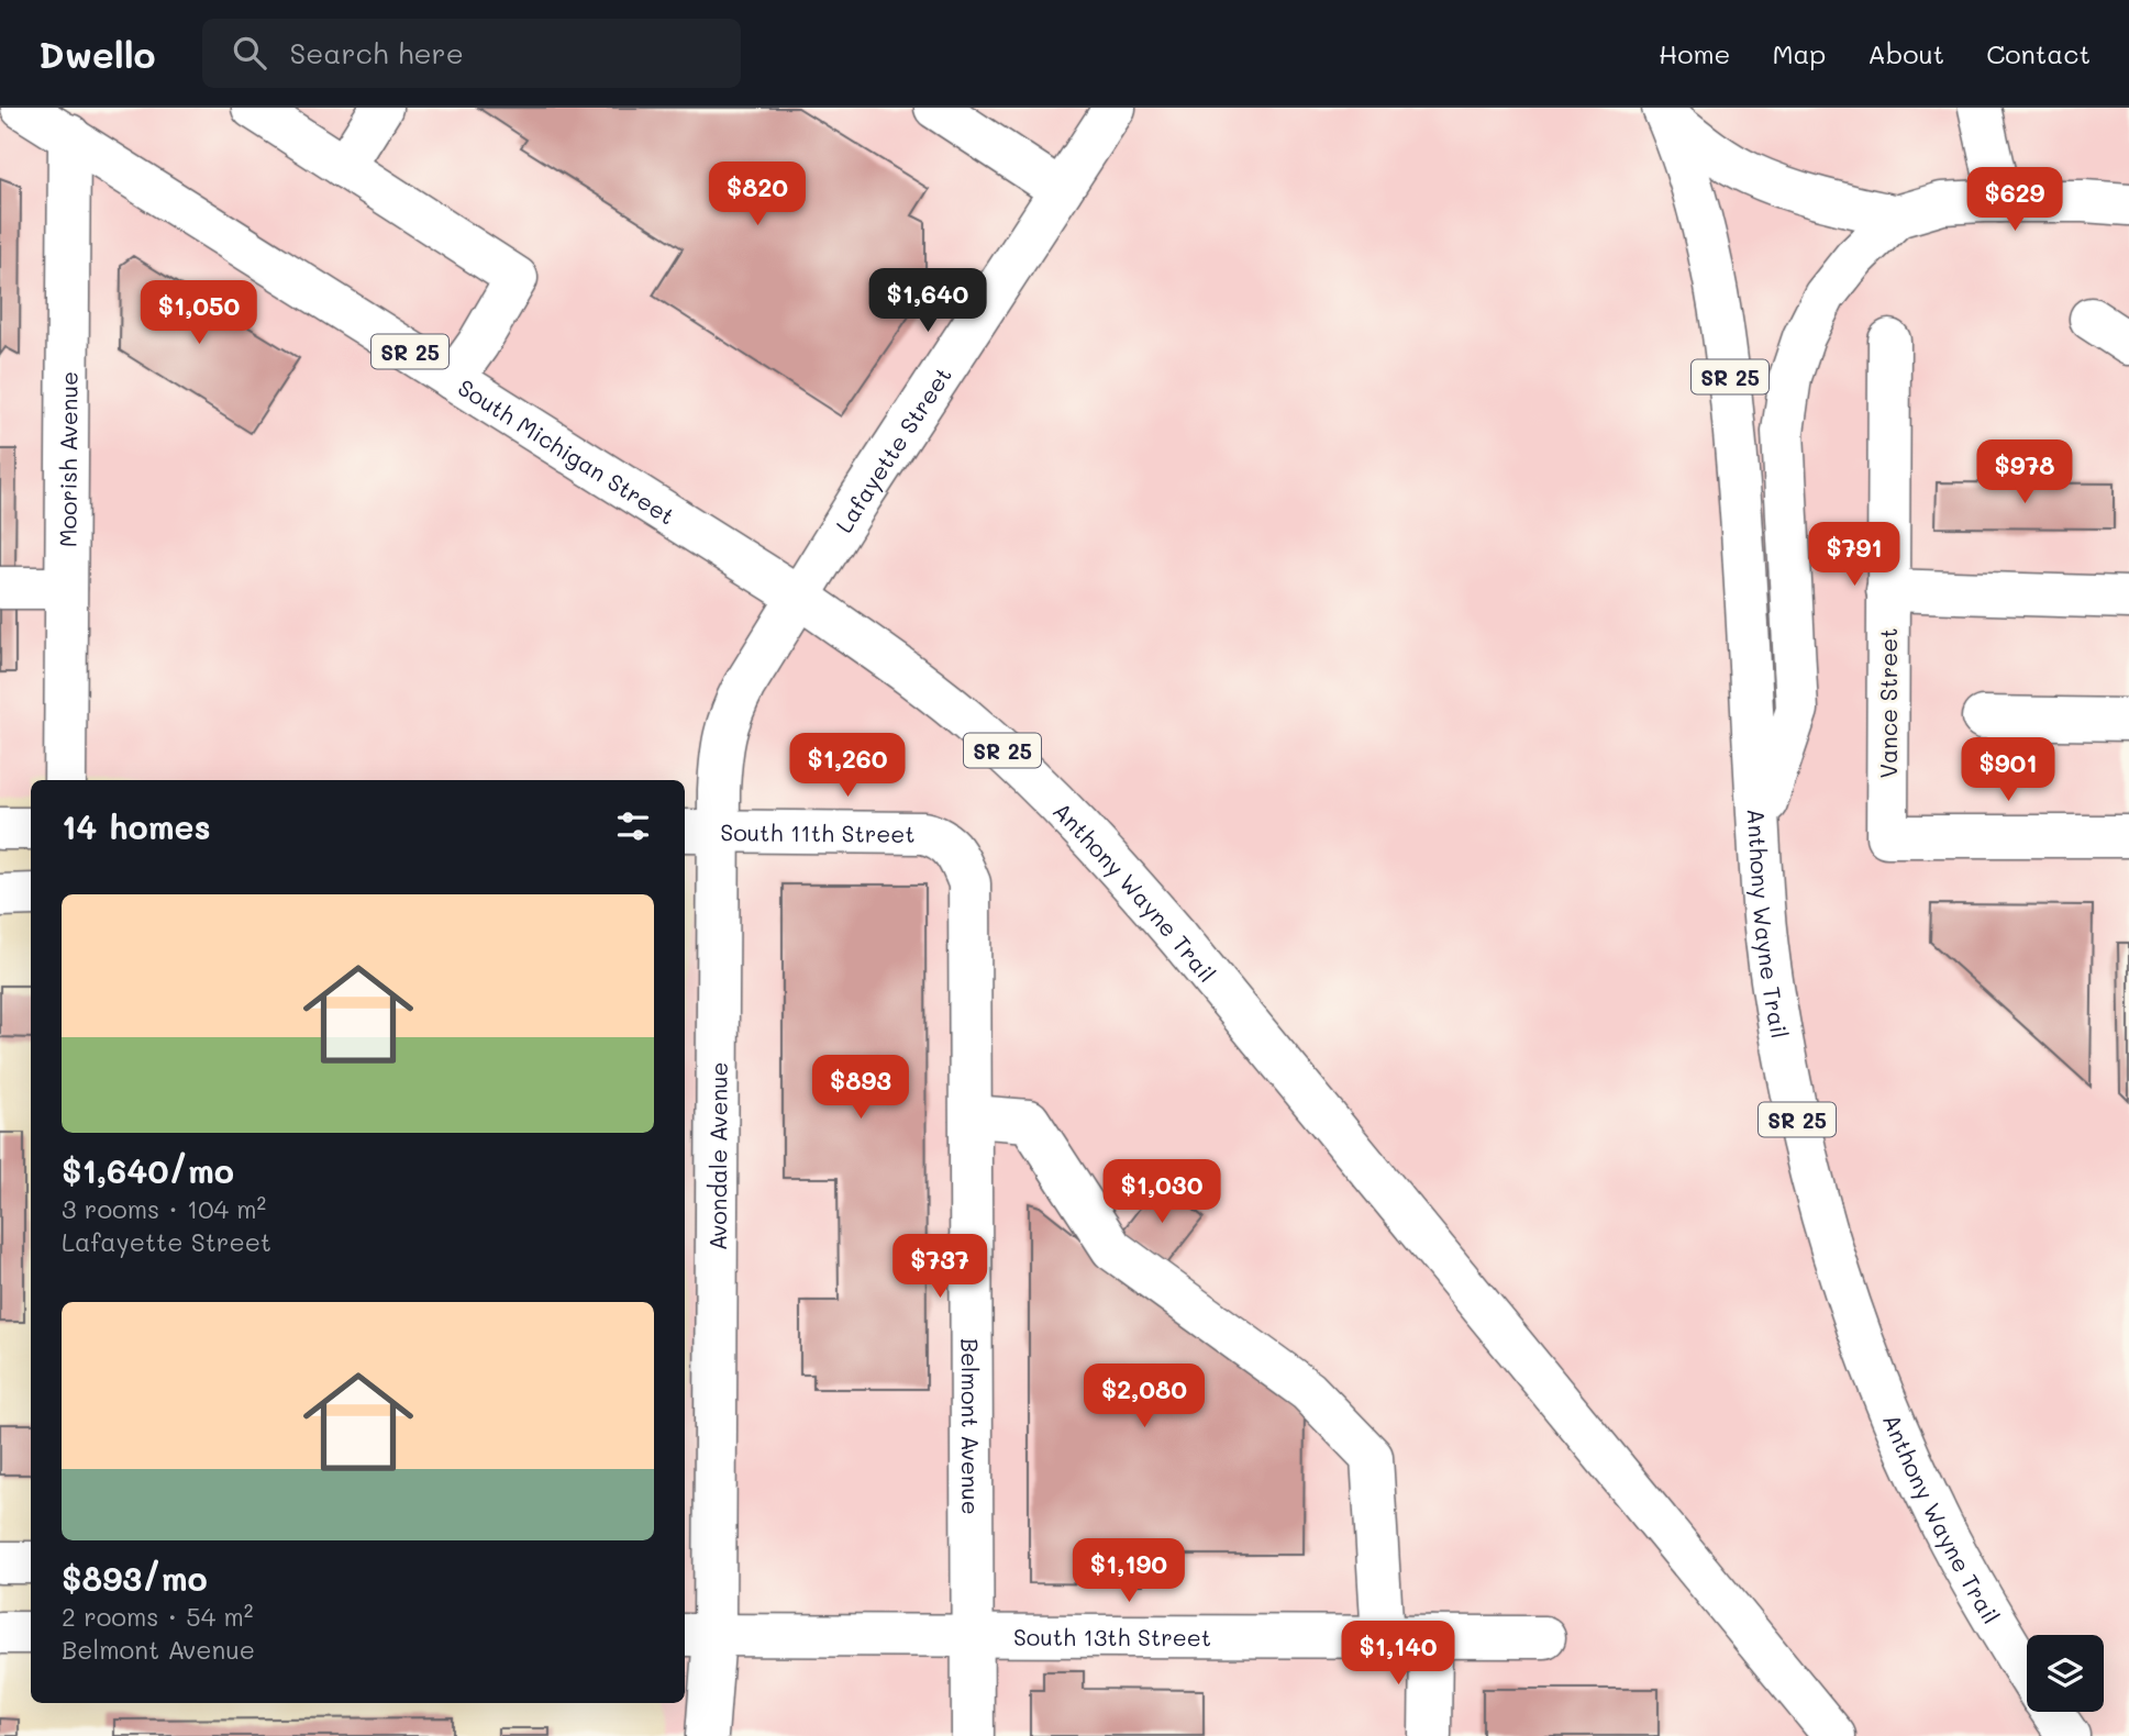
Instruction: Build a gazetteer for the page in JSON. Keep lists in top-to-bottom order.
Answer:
{
  "streets": {
    "street": [
      "SR 25",
      "Lafayette Street",
      "South Michigan Street",
      "Moorish Avenue",
      "Vance Street",
      "South 11th Street",
      "Anthony Wayne Trail",
      "Avondale Avenue",
      "Belmont Avenue",
      "South 13th Street"
    ]
  },
  "crossings": [
    ["Lafayette Street", "South Michigan Street"],
    ["Lafayette Street", "Anthony Wayne Trail"],
    ["Lafayette Street", "Avondale Avenue"],
    ["South Michigan Street", "Moorish Avenue"],
    ["South Michigan Street", "Anthony Wayne Trail"],
    ["South Michigan Street", "Avondale Avenue"],
    ["South 11th Street", "Avondale Avenue"],
    ["South 11th Street", "Belmont Avenue"],
    ["Anthony Wayne Trail", "Avondale Avenue"],
    ["Avondale Avenue", "South 13th Street"],
    ["Belmont Avenue", "South 13th Street"]
  ],
  "page": {
    "header": "Dwello",
    "search": "Search here",
    "nav": [
      "Home",
      "Map",
      "About",
      "Contact"
    ],
    "price": [
      "$820",
      "$629",
      "$1,640",
      "$1,050",
      "$978",
      "$791",
      "$1,260",
      "$901",
      "$893",
      "$1,030",
      "$737",
      "$2,080",
      "$1,190",
      "$1,140"
    ],
    "heading": "14 homes",
    "list": [
      {
        "name": "$1,640/mo",
        "note": "3 rooms · 104 m² · Lafayette Street"
      },
      {
        "name": "$893/mo",
        "note": "2 rooms · 54 m² · Belmont Avenue"
      }
    ]
  }
}
